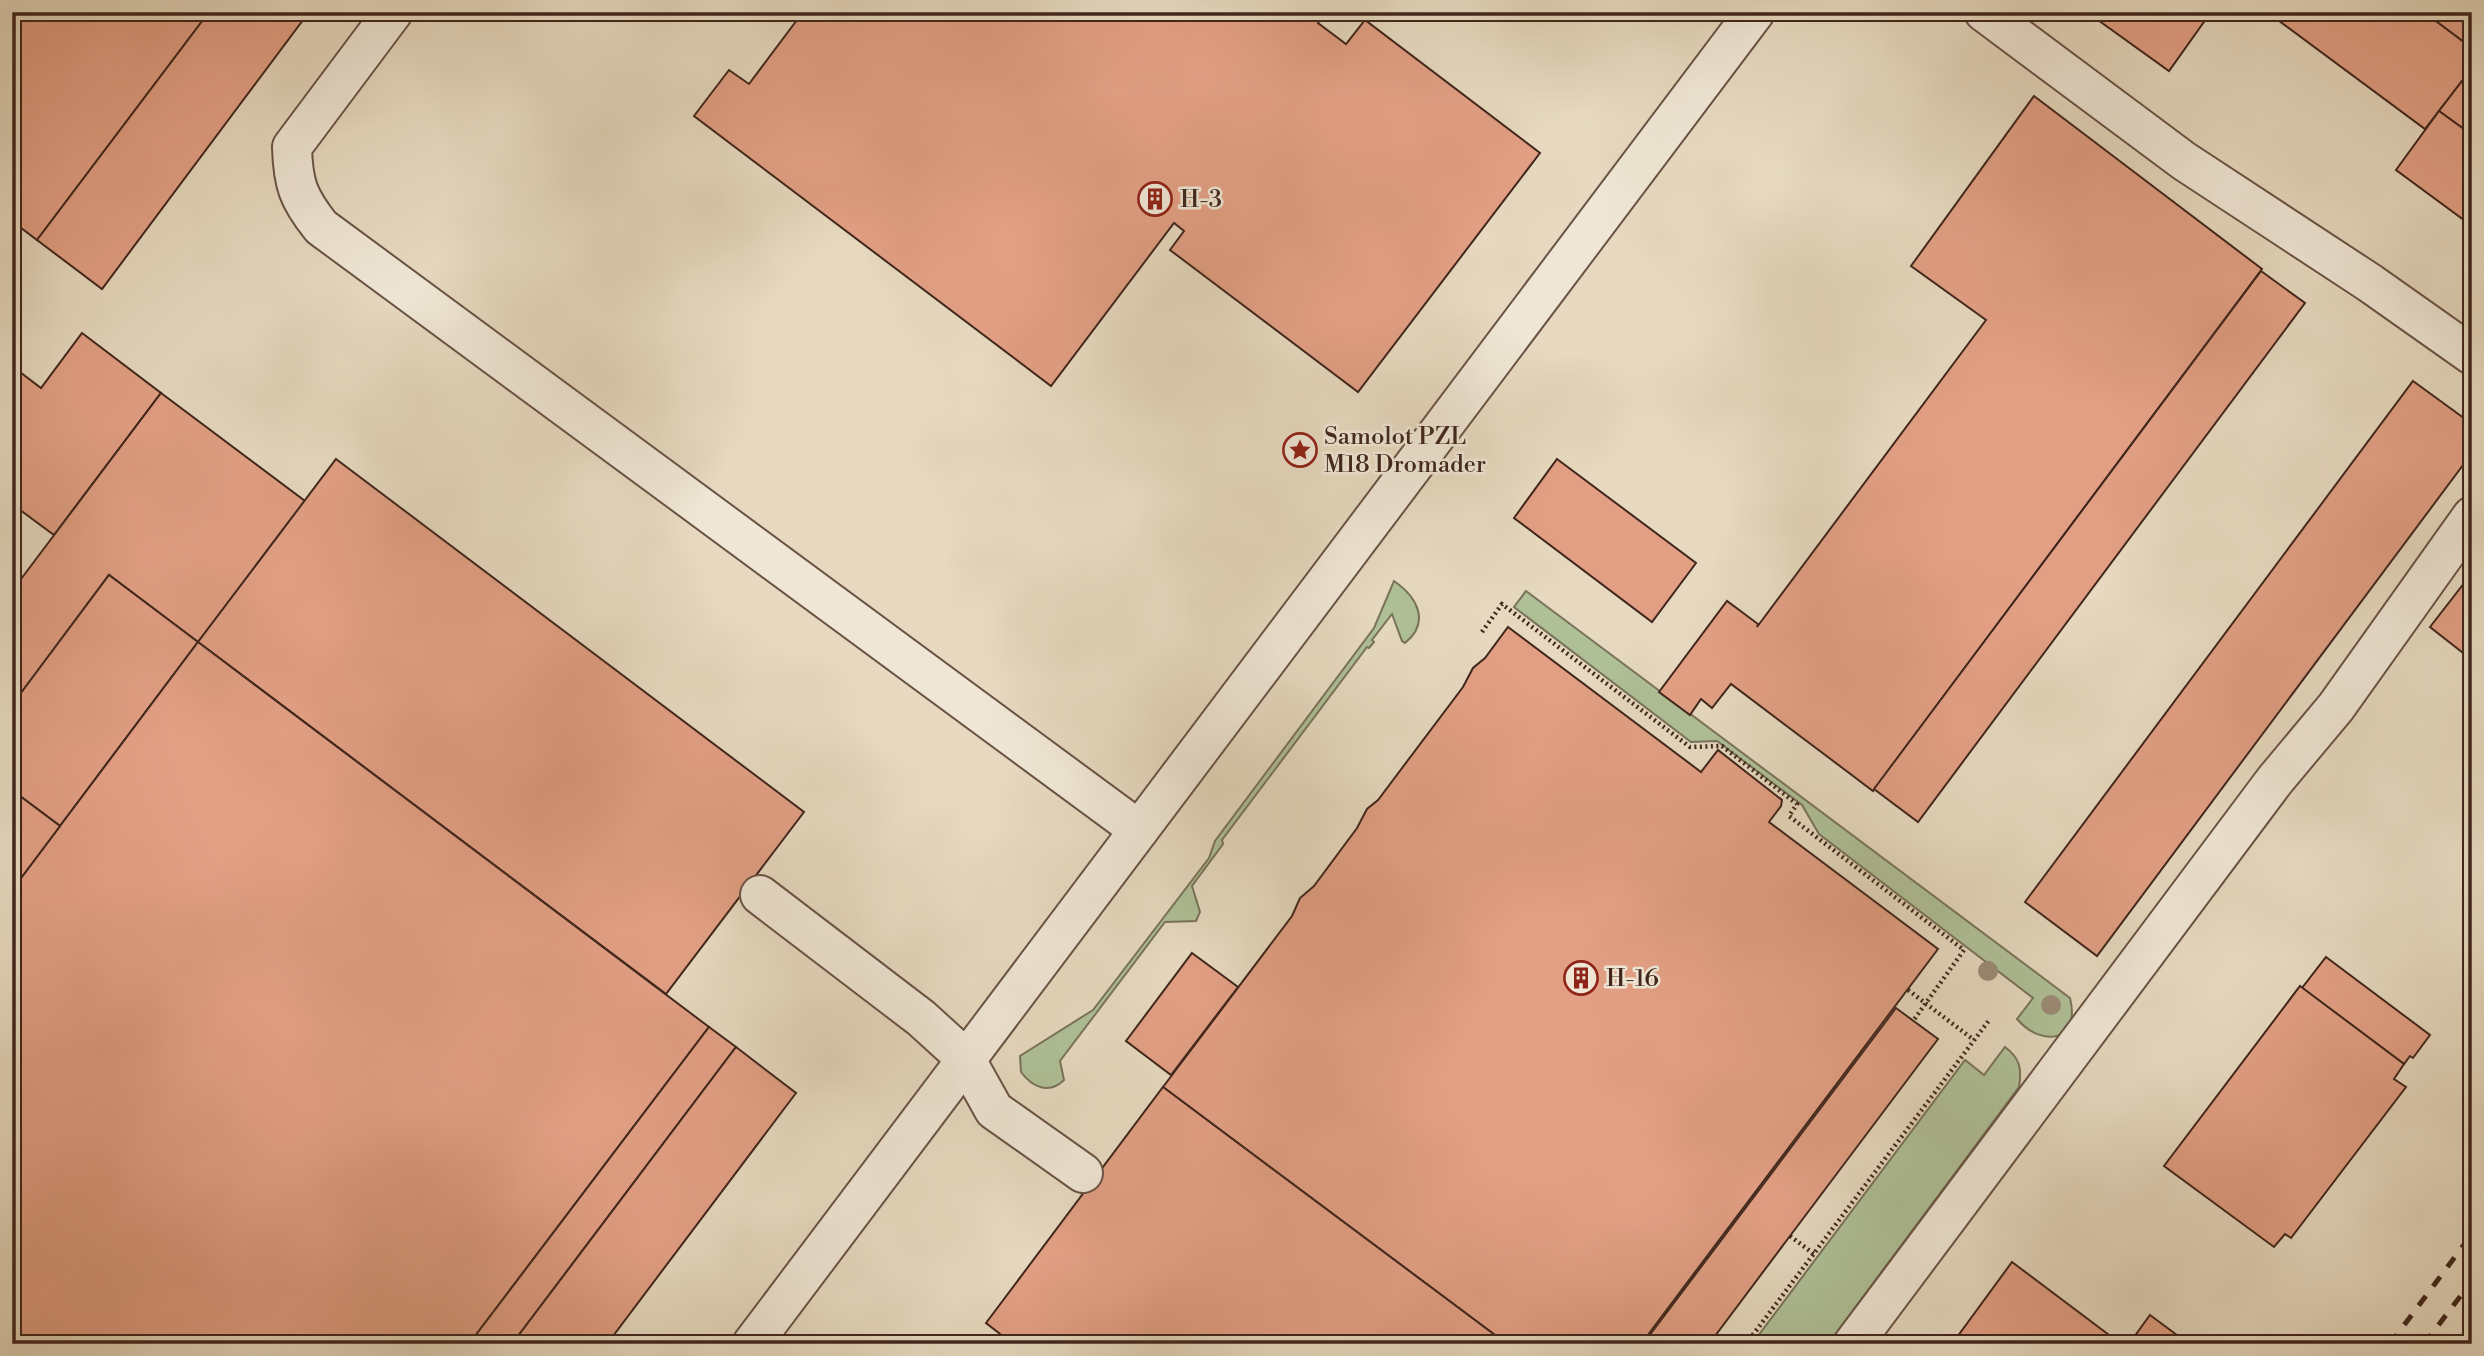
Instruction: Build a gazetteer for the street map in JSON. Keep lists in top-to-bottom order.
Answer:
{
  "places": {
    "building": ["H-3", "H-16"],
    "place": ["Samolot PZL M18 Dromader"]
  }
}
